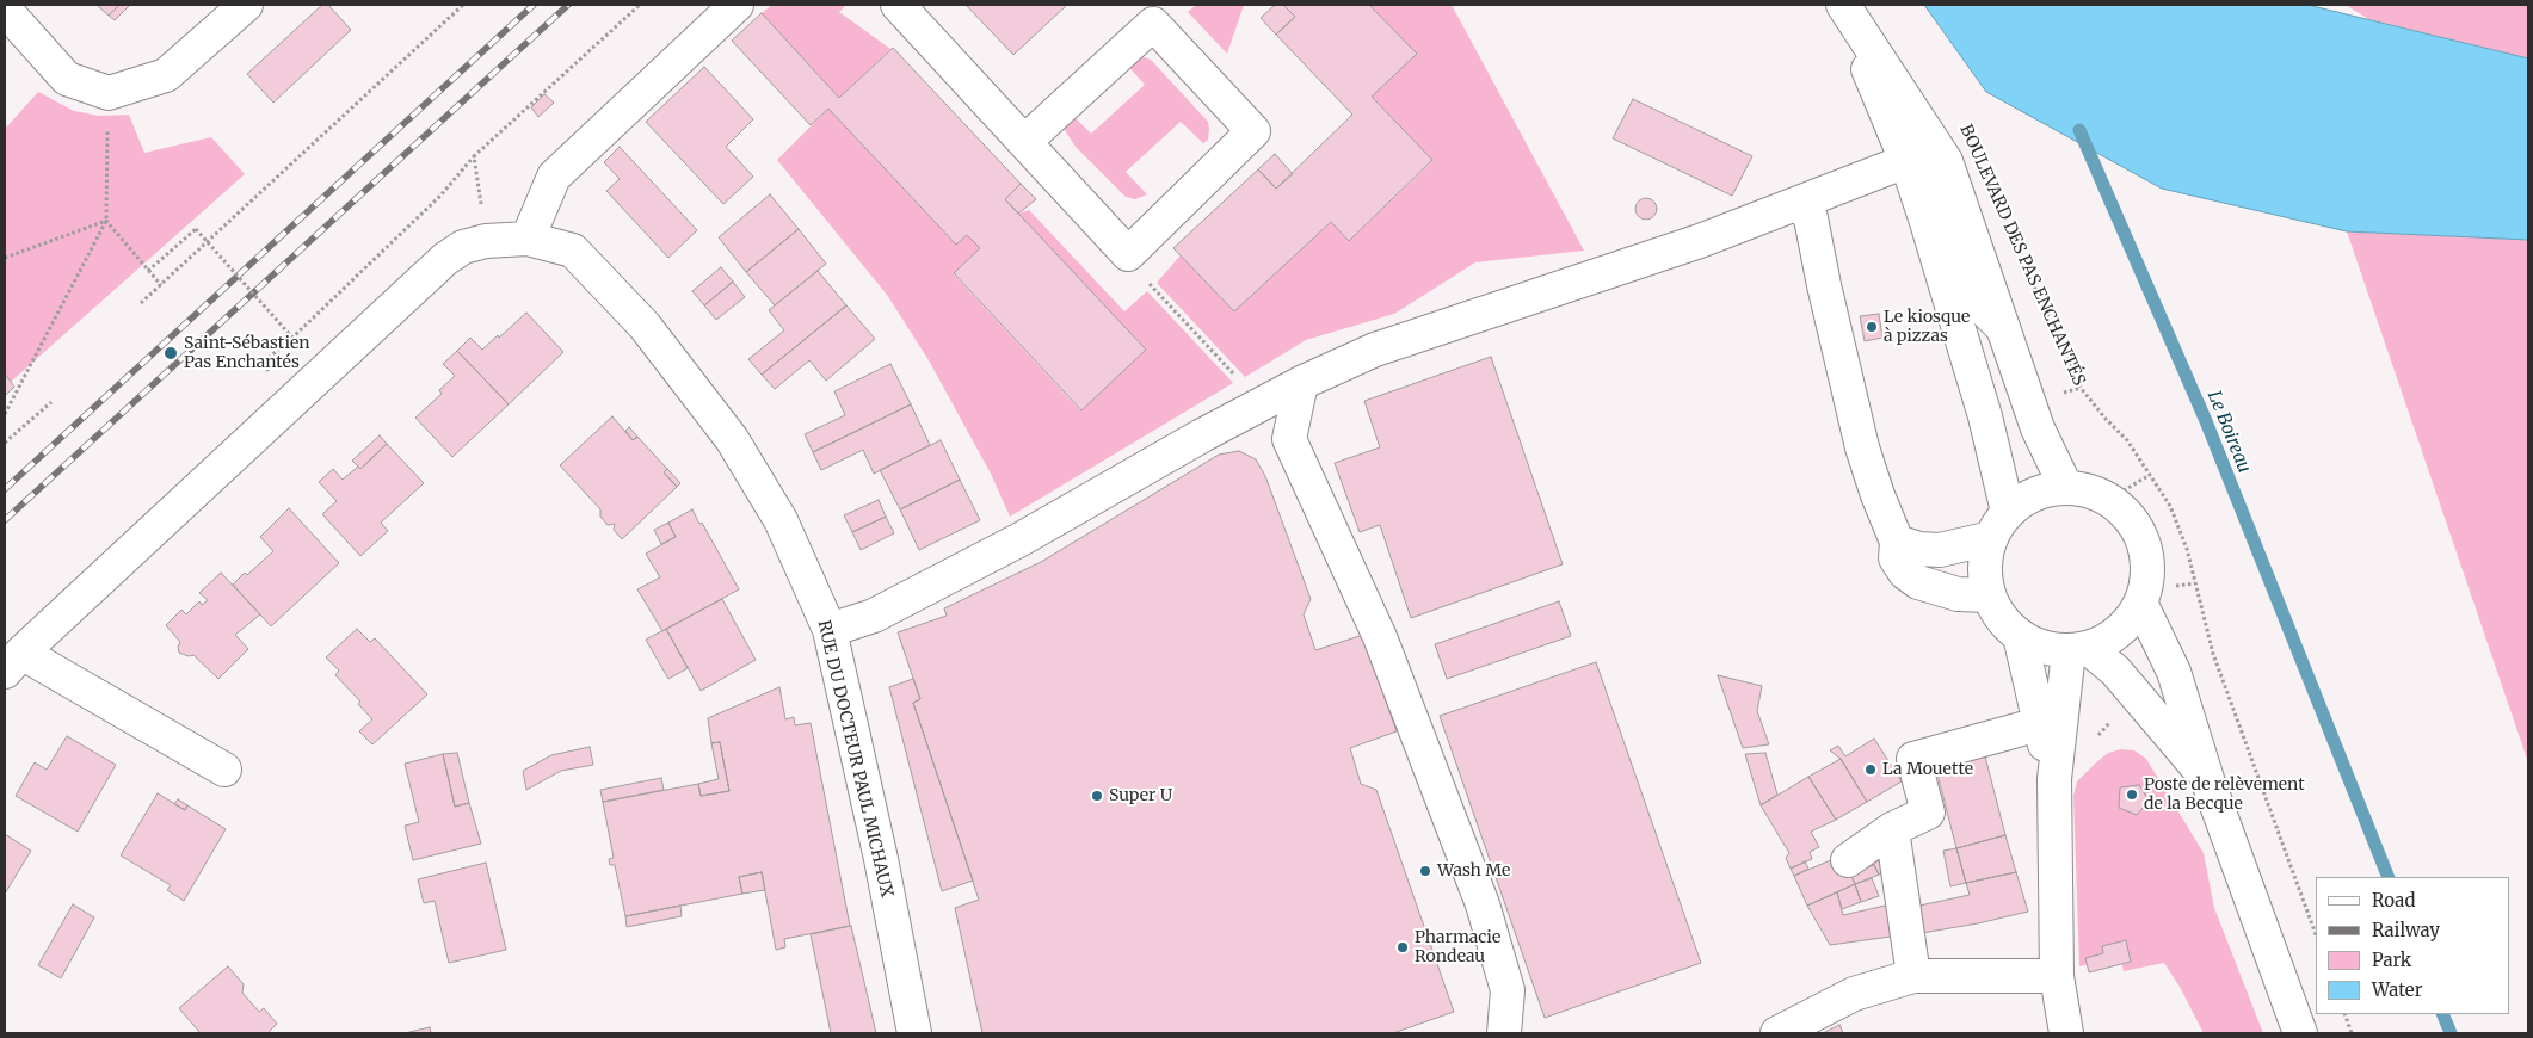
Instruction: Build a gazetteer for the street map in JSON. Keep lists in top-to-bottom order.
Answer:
{
  "streets": {
    "street": ["BOULEVARD DES PAS ENCHANTÉS", "RUE DU DOCTEUR PAUL MICHAUX"]
  },
  "water": ["Le Boireau"],
  "places": [
    "Le kiosque à pizzas",
    "Saint-Sébastien Pas Enchantés",
    "La Mouette",
    "Poste de relèvement de la Becque",
    "Super U",
    "Wash Me",
    "Pharmacie Rondeau"
  ],
  "legend": [
    "Road",
    "Railway",
    "Park",
    "Water"
  ]
}
